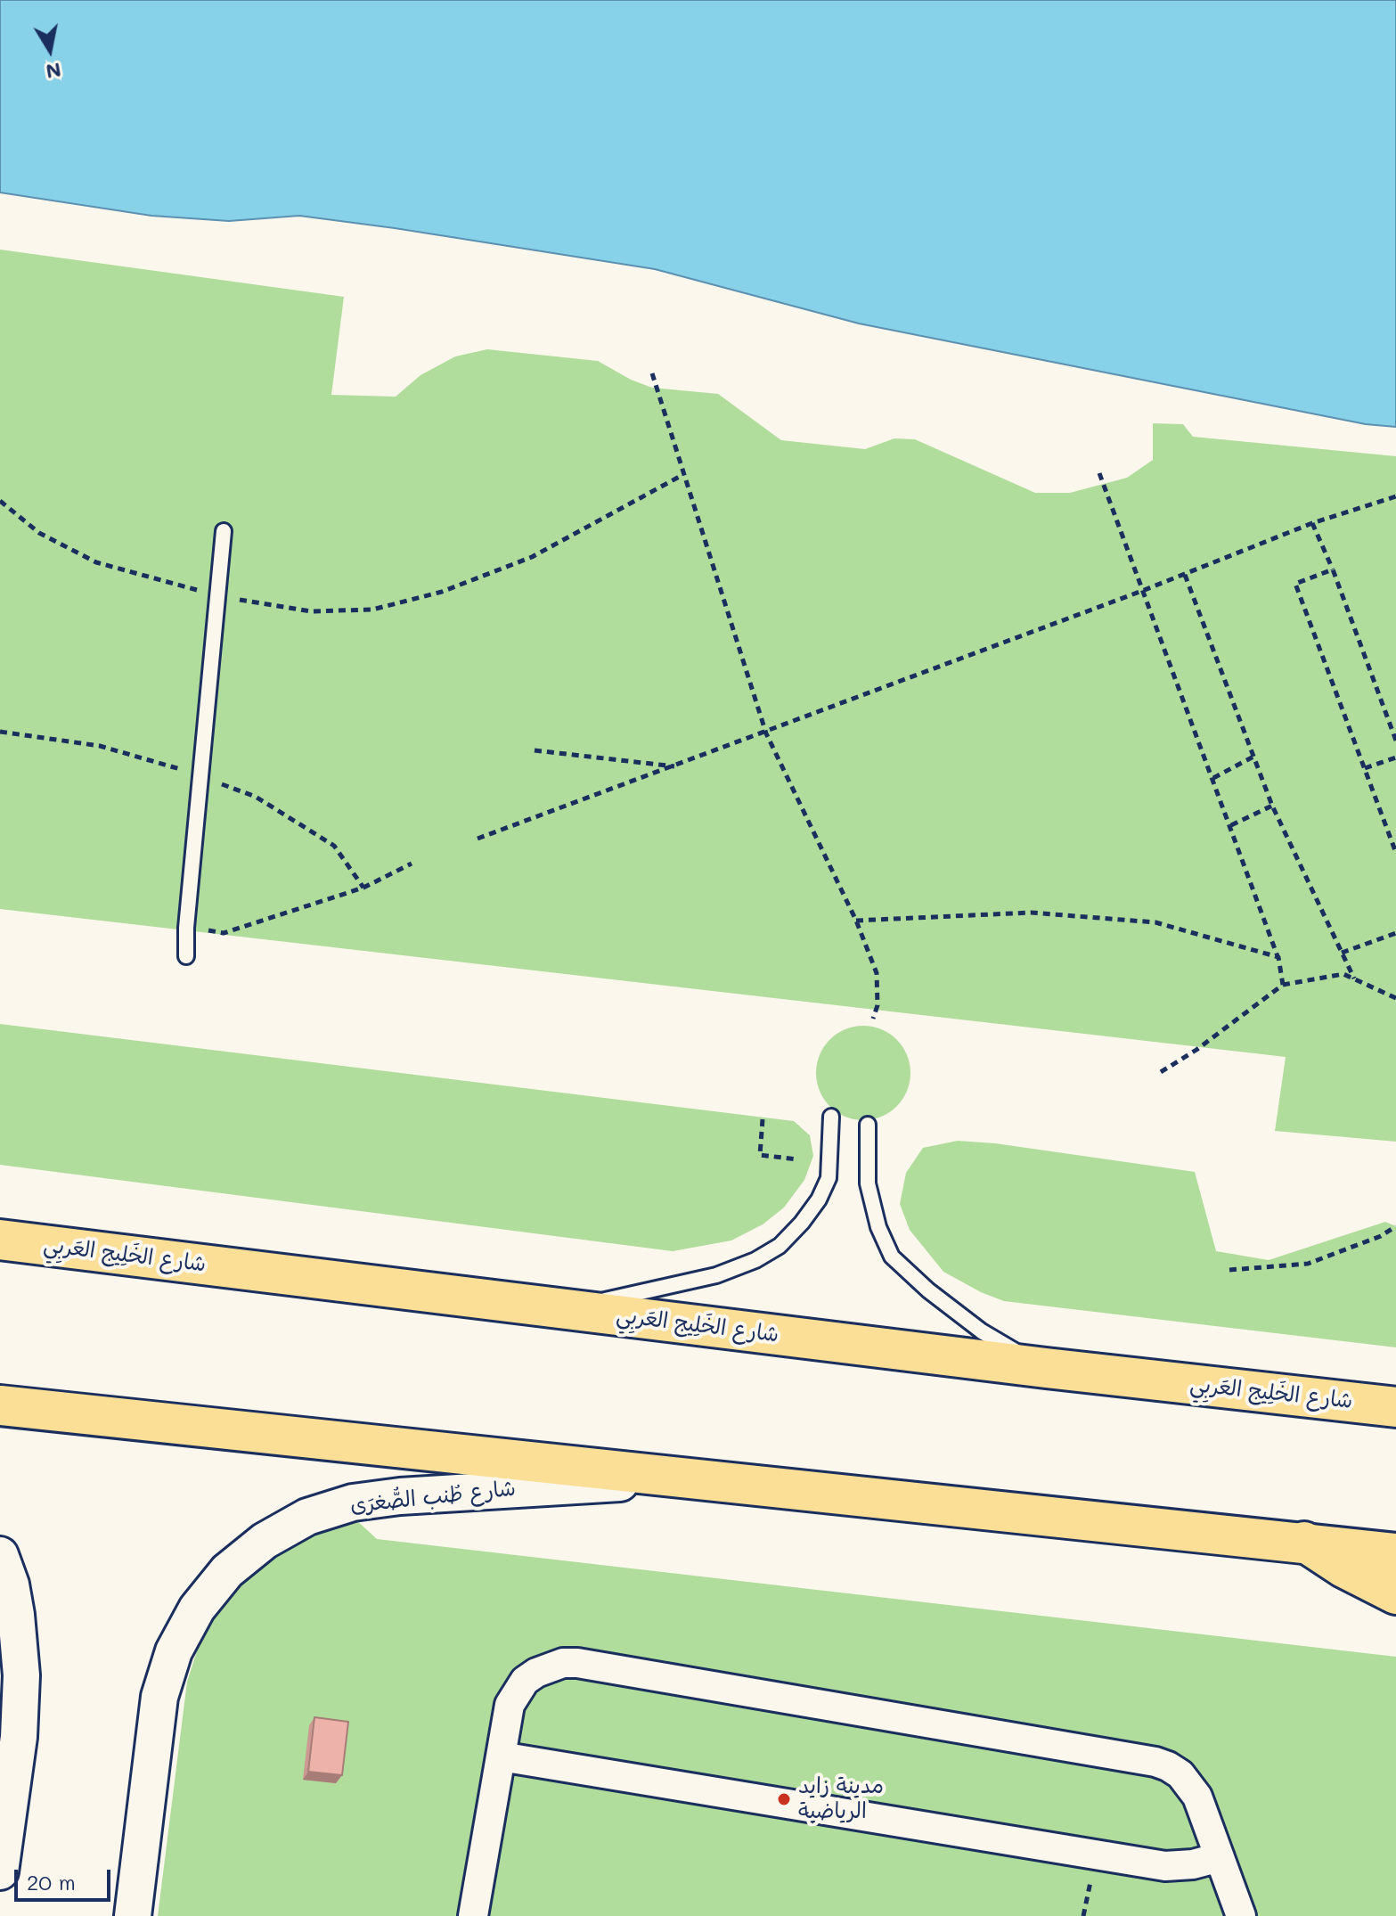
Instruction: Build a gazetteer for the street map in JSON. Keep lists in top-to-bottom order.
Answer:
{
  "streets": {
    "main road": ["شارع الخَلِيج العَربِي"],
    "street": ["شارع طُنب الصُّغرَى"]
  },
  "places": ["مدينة زايد الرياضية"],
  "scale_bar": "20 m",
  "north": "bottom"
}
